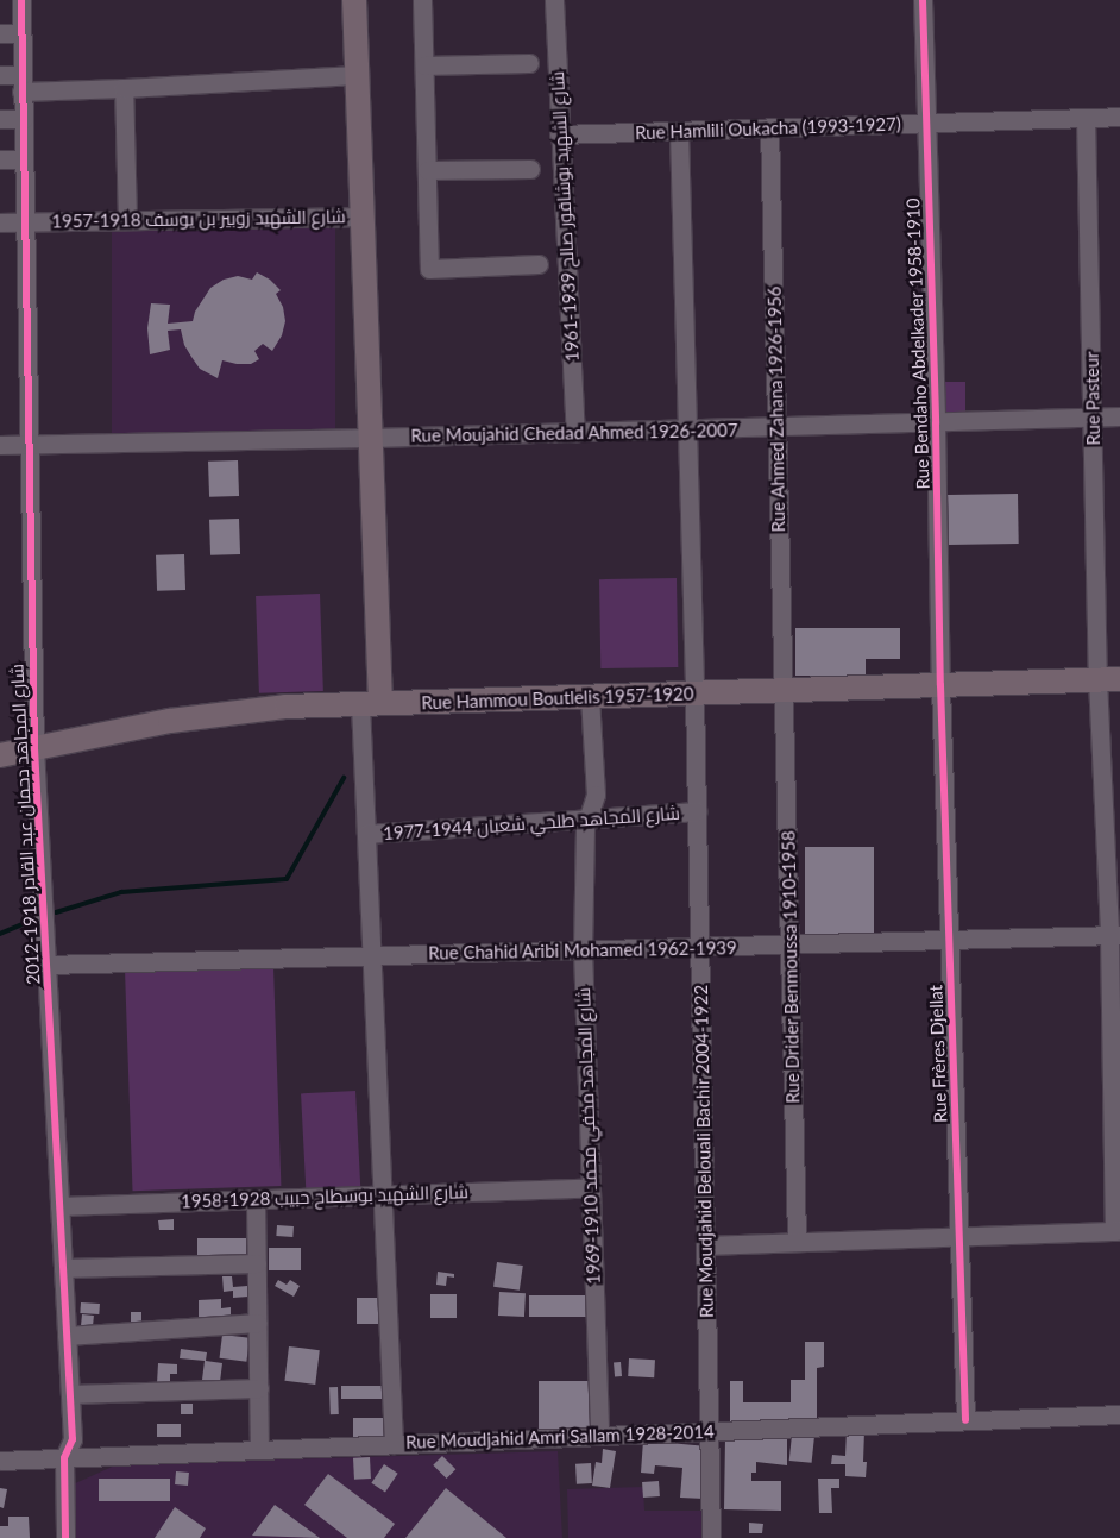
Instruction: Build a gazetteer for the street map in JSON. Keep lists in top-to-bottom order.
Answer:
{
  "streets": {
    "main road": ["Rue Hammou Boutlelis 1957-1920"],
    "street": [
      "Rue Hamlili Oukacha (1993-1927)",
      "شارع الشهيد بوشاقور صالح 1939-1961",
      "شارع الشهيد زوبير بن يوسف 1918-1957",
      "Rue Bendaho Abdelkader 1958-1910",
      "Rue Pasteur",
      "Rue Ahmed Zahana 1926-1956",
      "Rue Moujahid Chedad Ahmed 1926-2007",
      "شارع المجاهد طلحي شعبان 1944-1977",
      "شارع المجاهد دحمان عبد القادر 1918-2012",
      "Rue Chahid Aribi Mohamed 1962-1939",
      "Rue Drider Benmoussa 1910-1958",
      "Rue Frères Djellat",
      "شارع المجاهد مخفي محمد 1910-1969",
      "Rue Moudjahid Belouali Bachir 2004-1922",
      "شارع الشهيد بوسطاح حبيب 1928-1958",
      "Rue Moudjahid Amri Sallam 1928-2014"
    ]
  },
  "crossings": [
    ["Rue Hamlili Oukacha (1993-1927)", "شارع الشهيد بوشاقور صالح 1939-1961"],
    ["Rue Hamlili Oukacha (1993-1927)", "Rue Bendaho Abdelkader 1958-1910"],
    ["Rue Hamlili Oukacha (1993-1927)", "Rue Pasteur"],
    ["Rue Hamlili Oukacha (1993-1927)", "Rue Ahmed Zahana 1926-1956"],
    ["Rue Hamlili Oukacha (1993-1927)", "Rue Moudjahid Belouali Bachir 2004-1922"],
    ["شارع الشهيد بوشاقور صالح 1939-1961", "Rue Moujahid Chedad Ahmed 1926-2007"],
    ["شارع الشهيد زوبير بن يوسف 1918-1957", "شارع المجاهد دحمان عبد القادر 1918-2012"],
    ["Rue Bendaho Abdelkader 1958-1910", "Rue Moujahid Chedad Ahmed 1926-2007"],
    ["Rue Bendaho Abdelkader 1958-1910", "Rue Hammou Boutlelis 1957-1920"],
    ["Rue Bendaho Abdelkader 1958-1910", "Rue Frères Djellat"],
    ["Rue Pasteur", "Rue Moujahid Chedad Ahmed 1926-2007"],
    ["Rue Pasteur", "Rue Hammou Boutlelis 1957-1920"],
    ["Rue Pasteur", "Rue Chahid Aribi Mohamed 1962-1939"],
    ["Rue Ahmed Zahana 1926-1956", "Rue Moujahid Chedad Ahmed 1926-2007"],
    ["Rue Ahmed Zahana 1926-1956", "Rue Hammou Boutlelis 1957-1920"],
    ["Rue Ahmed Zahana 1926-1956", "Rue Drider Benmoussa 1910-1958"],
    ["Rue Moujahid Chedad Ahmed 1926-2007", "شارع المجاهد دحمان عبد القادر 1918-2012"],
    ["Rue Moujahid Chedad Ahmed 1926-2007", "Rue Moudjahid Belouali Bachir 2004-1922"],
    ["Rue Hammou Boutlelis 1957-1920", "شارع المجاهد دحمان عبد القادر 1918-2012"],
    ["Rue Hammou Boutlelis 1957-1920", "Rue Drider Benmoussa 1910-1958"],
    ["Rue Hammou Boutlelis 1957-1920", "Rue Frères Djellat"],
    ["Rue Hammou Boutlelis 1957-1920", "شارع المجاهد مخفي محمد 1910-1969"],
    ["Rue Hammou Boutlelis 1957-1920", "Rue Moudjahid Belouali Bachir 2004-1922"],
    ["شارع المجاهد طلحي شعبان 1944-1977", "شارع المجاهد مخفي محمد 1910-1969"],
    ["شارع المجاهد طلحي شعبان 1944-1977", "Rue Moudjahid Belouali Bachir 2004-1922"],
    ["شارع المجاهد دحمان عبد القادر 1918-2012", "Rue Chahid Aribi Mohamed 1962-1939"],
    ["شارع المجاهد دحمان عبد القادر 1918-2012", "شارع الشهيد بوسطاح حبيب 1928-1958"],
    ["شارع المجاهد دحمان عبد القادر 1918-2012", "Rue Moudjahid Amri Sallam 1928-2014"],
    ["Rue Chahid Aribi Mohamed 1962-1939", "Rue Drider Benmoussa 1910-1958"],
    ["Rue Chahid Aribi Mohamed 1962-1939", "Rue Frères Djellat"],
    ["Rue Chahid Aribi Mohamed 1962-1939", "شارع المجاهد مخفي محمد 1910-1969"],
    ["Rue Chahid Aribi Mohamed 1962-1939", "Rue Moudjahid Belouali Bachir 2004-1922"],
    ["Rue Frères Djellat", "Rue Moudjahid Amri Sallam 1928-2014"],
    ["شارع المجاهد مخفي محمد 1910-1969", "شارع الشهيد بوسطاح حبيب 1928-1958"],
    ["شارع المجاهد مخفي محمد 1910-1969", "Rue Moudjahid Amri Sallam 1928-2014"],
    ["Rue Moudjahid Belouali Bachir 2004-1922", "Rue Moudjahid Amri Sallam 1928-2014"]
  ]
}
